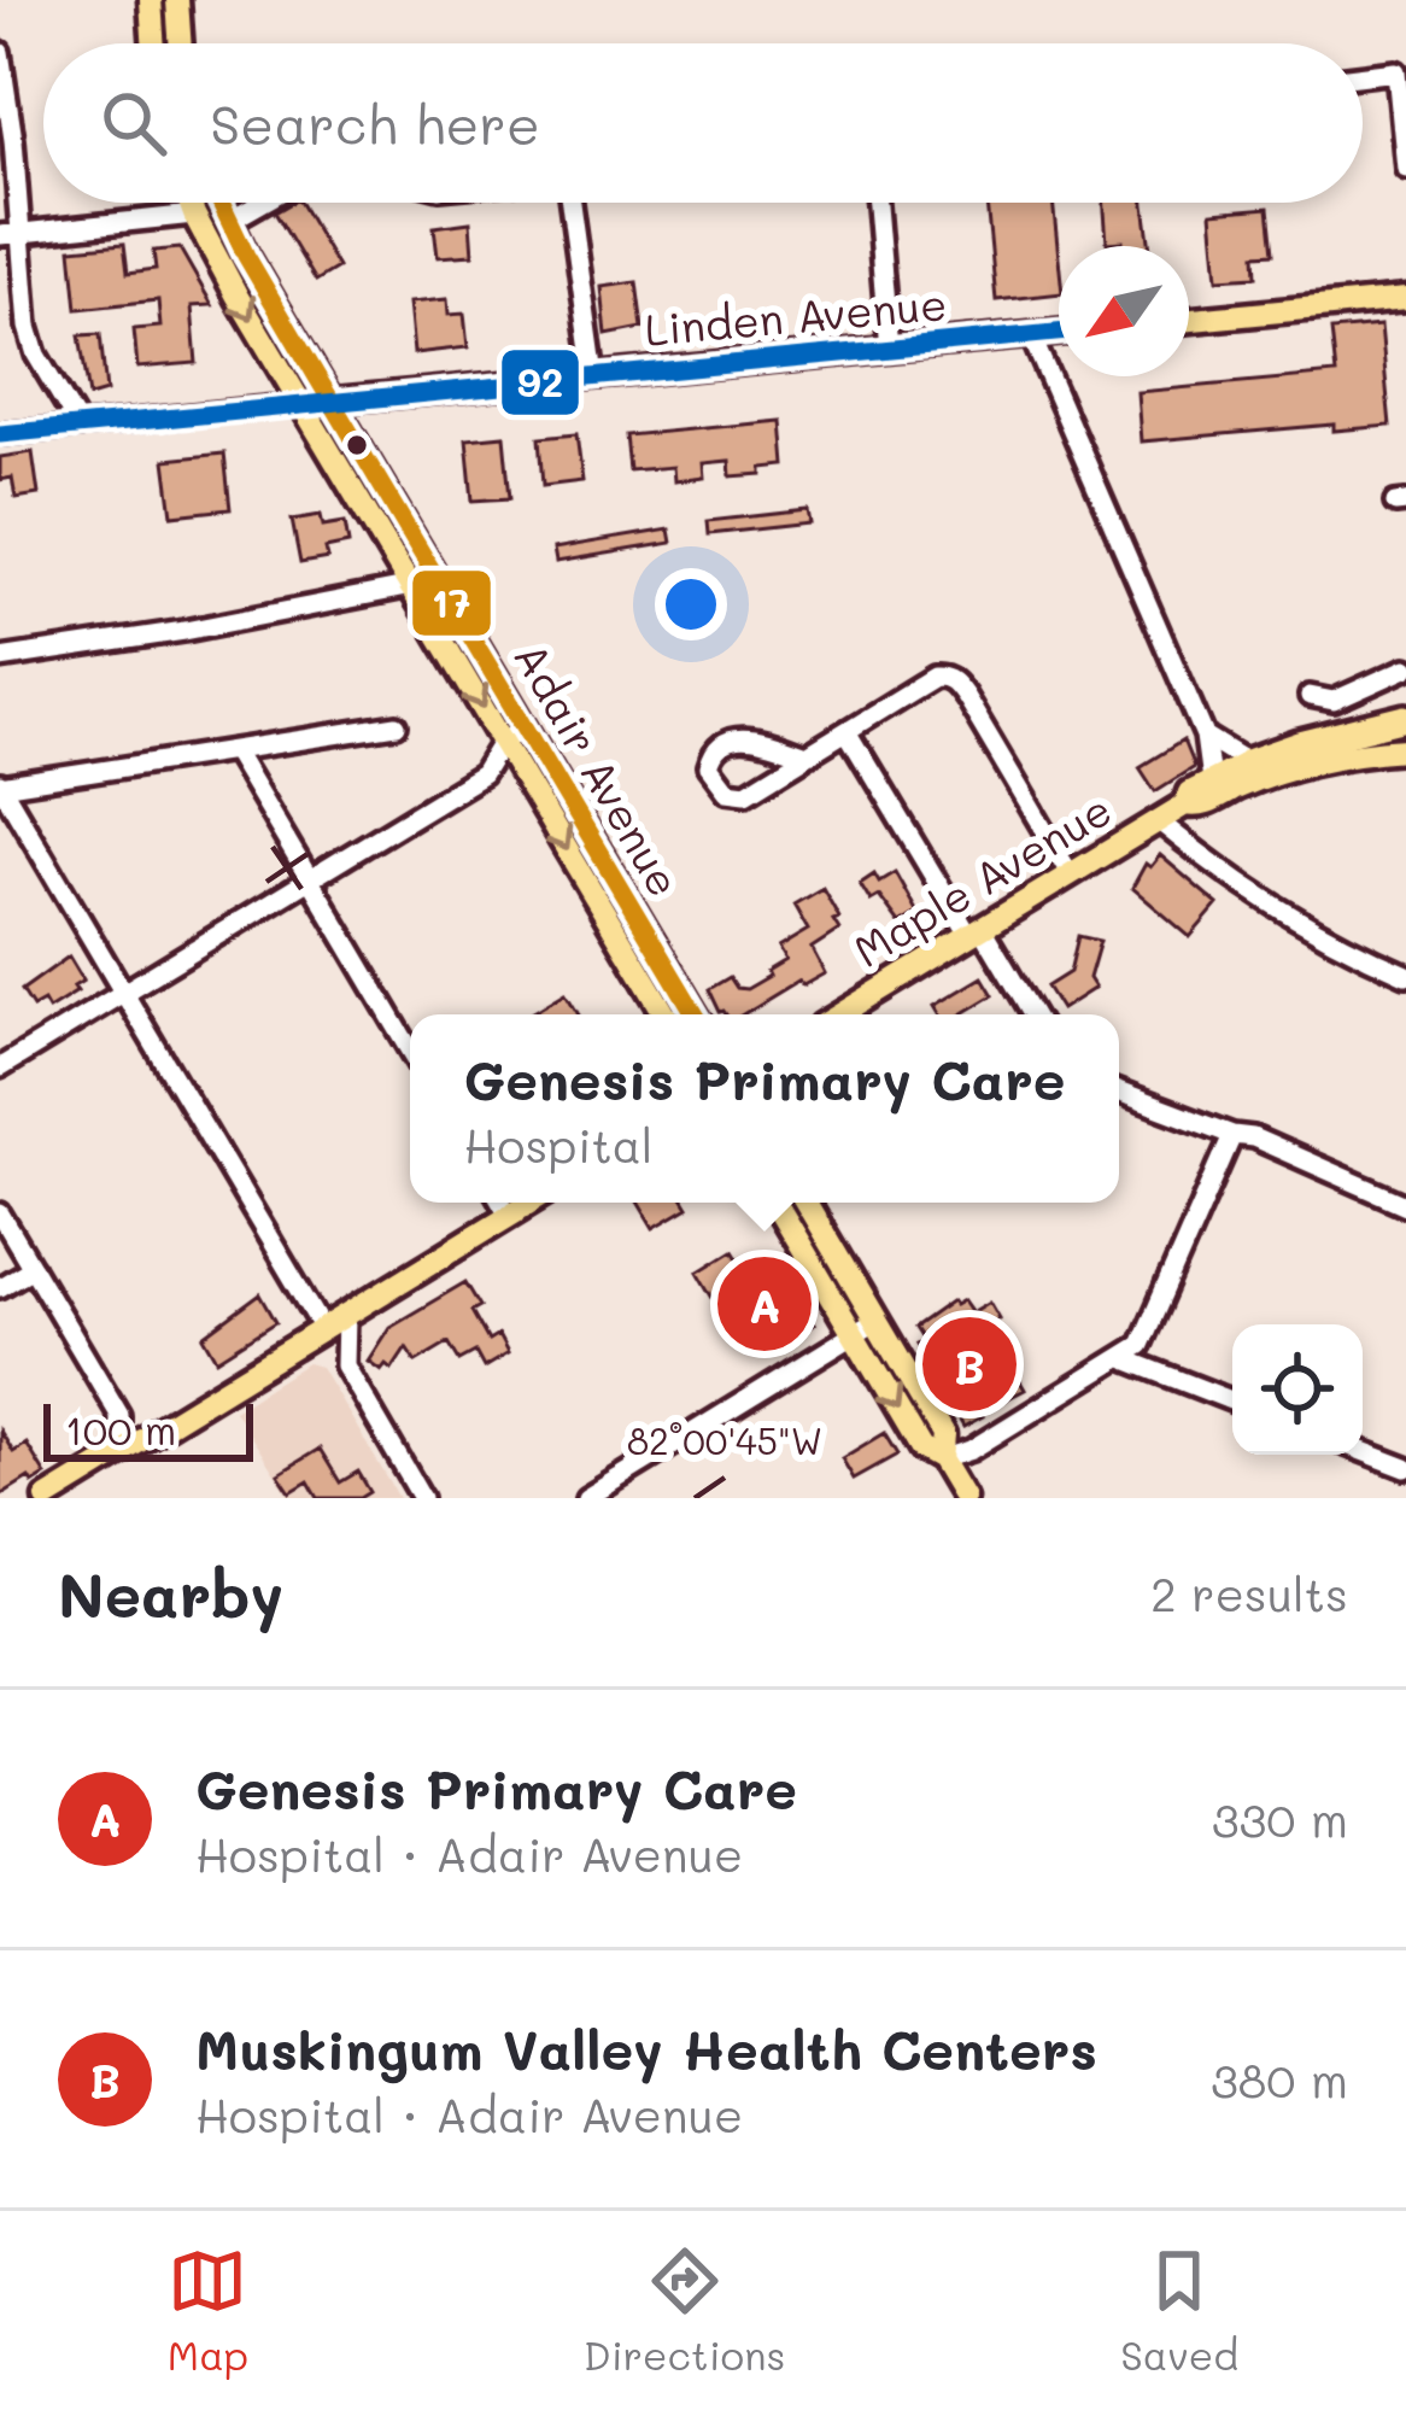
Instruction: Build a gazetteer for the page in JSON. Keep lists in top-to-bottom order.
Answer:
{
  "streets": {
    "main road": ["Linden Avenue", "Adair Avenue", "Maple Avenue"]
  },
  "crossings": [
    ["Linden Avenue", "Adair Avenue"]
  ],
  "lines": ["transit line 17", "transit line 92"],
  "scale_bar": "100 m",
  "north": "bottom left",
  "page": {
    "search": "Search here",
    "popup": ["Genesis Primary Care", "Hospital"],
    "pins": ["A", "B"],
    "scale": "100 m",
    "heading": ["Nearby", "2 results"],
    "list": [
      {
        "mark": "A",
        "name": "Genesis Primary Care",
        "note": "Hospital · Adair Avenue",
        "value": "330 m"
      },
      {
        "mark": "B",
        "name": "Muskingum Valley Health Centers",
        "note": "Hospital · Adair Avenue",
        "value": "380 m"
      }
    ],
    "nav": ["Map", "Directions", "Saved"]
  },
  "coordinates": ["82°00'45\"W"]
}
